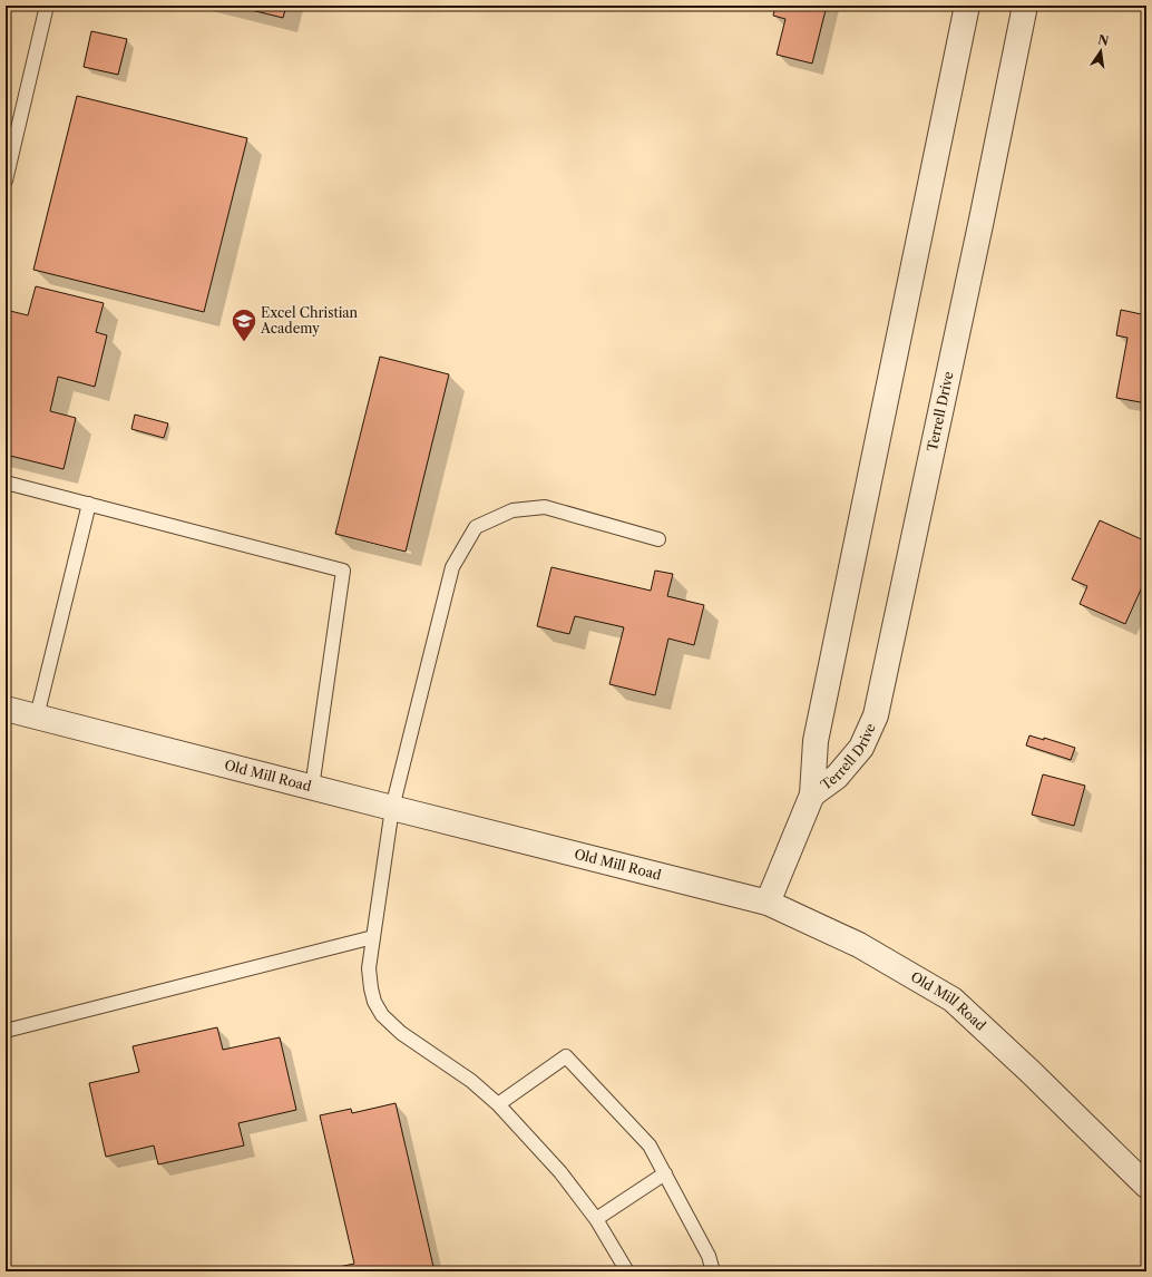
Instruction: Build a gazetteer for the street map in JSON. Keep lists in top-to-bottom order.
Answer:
{
  "streets": {
    "street": ["Terrell Drive", "Old Mill Road"]
  },
  "crossings": [
    ["Terrell Drive", "Old Mill Road"]
  ],
  "places": {
    "school or university": ["Excel Christian Academy"]
  },
  "north": "top"
}
